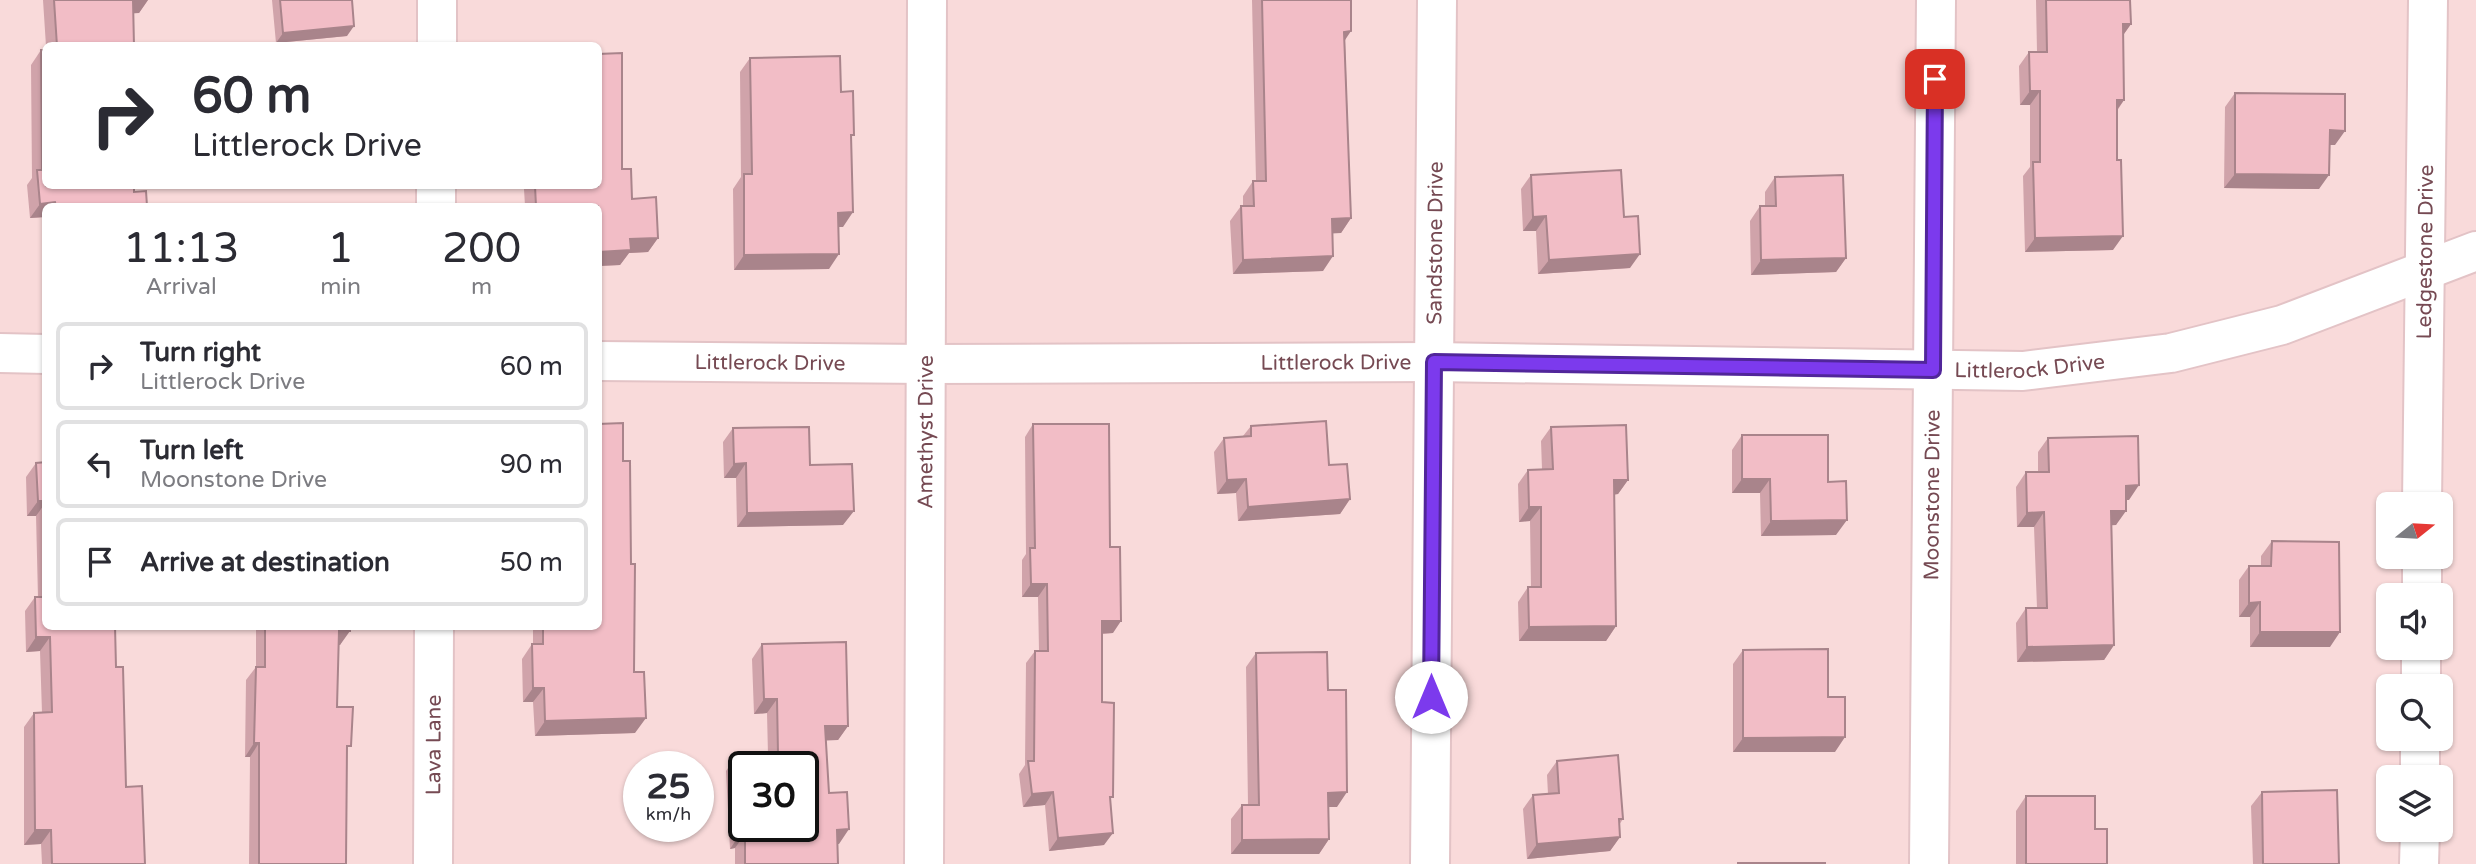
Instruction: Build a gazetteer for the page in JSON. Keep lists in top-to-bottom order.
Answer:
{
  "streets": {
    "street": [
      "Sandstone Drive",
      "Ledgestone Drive",
      "Littlerock Drive",
      "Amethyst Drive",
      "Moonstone Drive",
      "Lava Lane"
    ]
  },
  "crossings": [
    ["Sandstone Drive", "Littlerock Drive"],
    ["Ledgestone Drive", "Littlerock Drive"],
    ["Littlerock Drive", "Amethyst Drive"],
    ["Littlerock Drive", "Moonstone Drive"]
  ],
  "north": "right",
  "page": {
    "turn": ["60 m", "Littlerock Drive"],
    "eta": [
      "11:13",
      "Arrival",
      "1",
      "min",
      "200",
      "m"
    ],
    "list": [
      {
        "name": "Turn right",
        "note": "Littlerock Drive",
        "value": "60 m"
      },
      {
        "name": "Turn left",
        "note": "Moonstone Drive",
        "value": "90 m"
      },
      {
        "name": "Arrive at destination",
        "value": "50 m"
      }
    ],
    "speed": "25 km/h",
    "limit": "30"
  }
}
